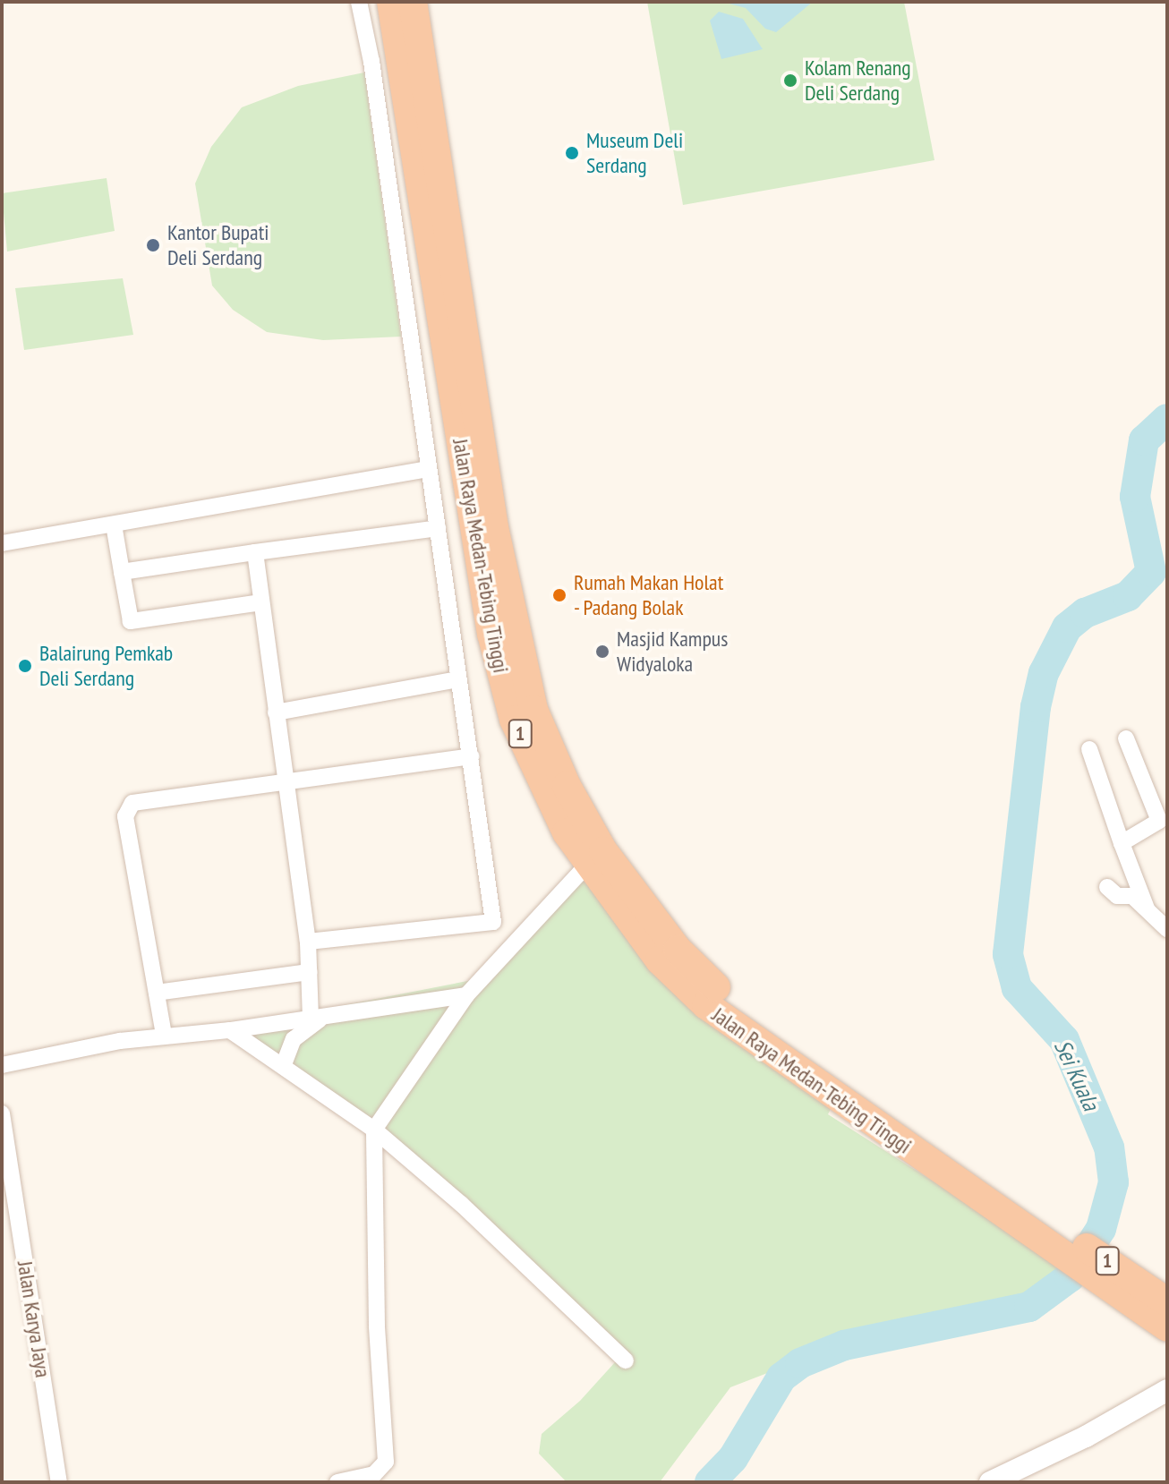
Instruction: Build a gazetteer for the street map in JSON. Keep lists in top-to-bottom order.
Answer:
{
  "streets": {
    "highway": ["Jalan Raya Medan-Tebing Tinggi", "1"],
    "street": ["Jalan Karya Jaya"]
  },
  "water": ["Sei Kuala"],
  "places": [
    "Kolam Renang Deli Serdang",
    "Museum Deli Serdang",
    "Kantor Bupati Deli Serdang",
    "Rumah Makan Holat - Padang Bolak",
    "Masjid Kampus Widyaloka",
    "Balairung Pemkab Deli Serdang"
  ]
}
